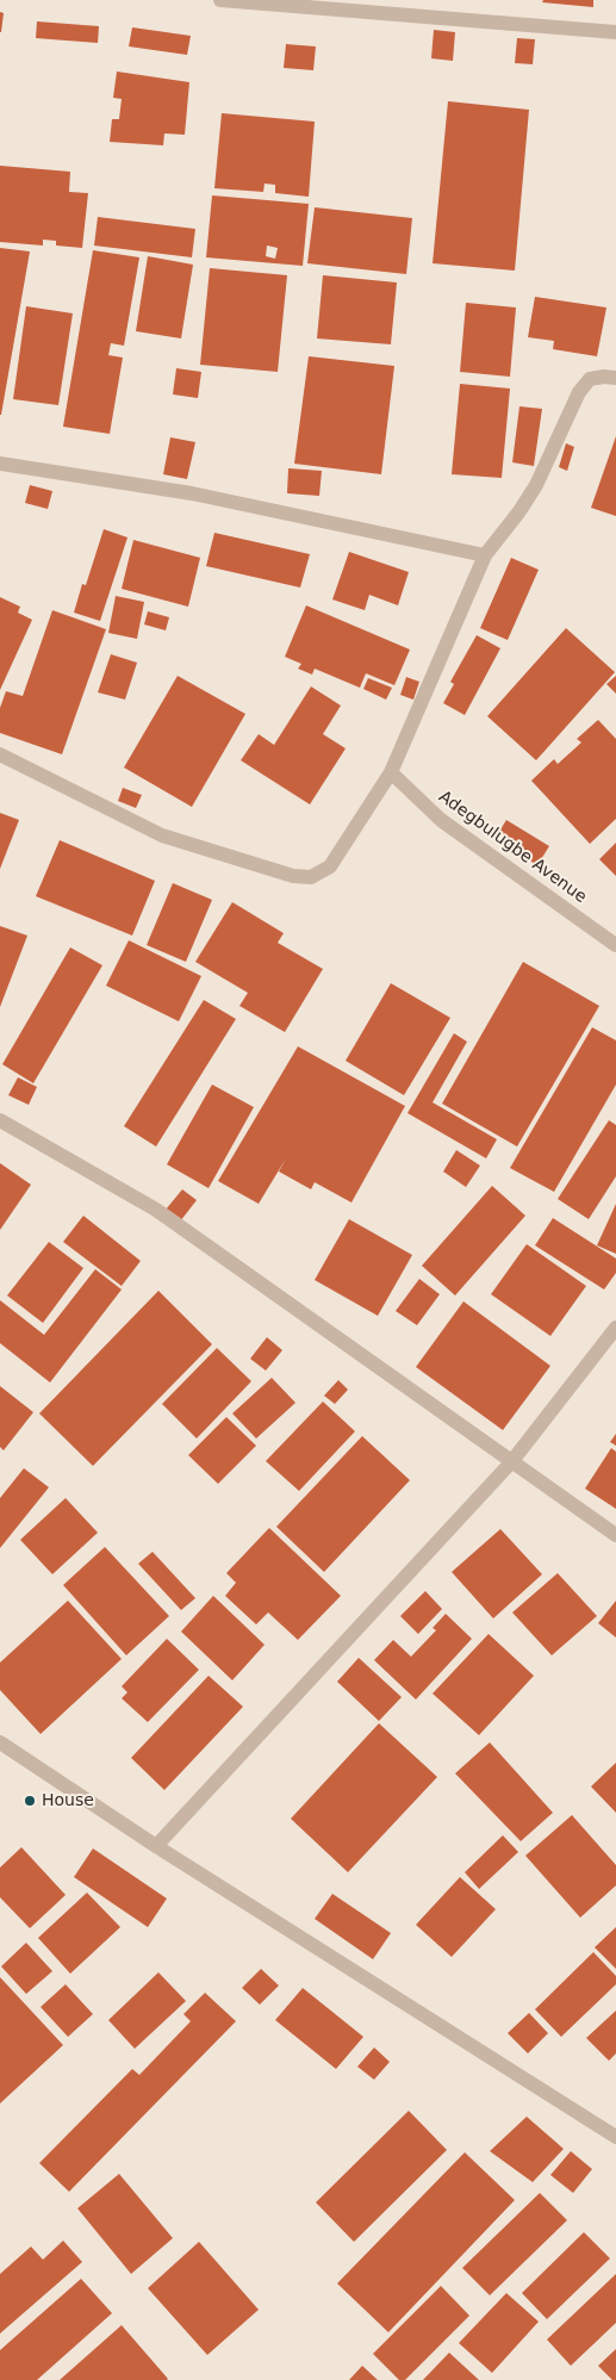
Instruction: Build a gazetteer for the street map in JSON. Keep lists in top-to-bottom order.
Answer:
{
  "streets": {
    "street": ["Adegbulugbe Avenue"]
  },
  "places": ["House"]
}
